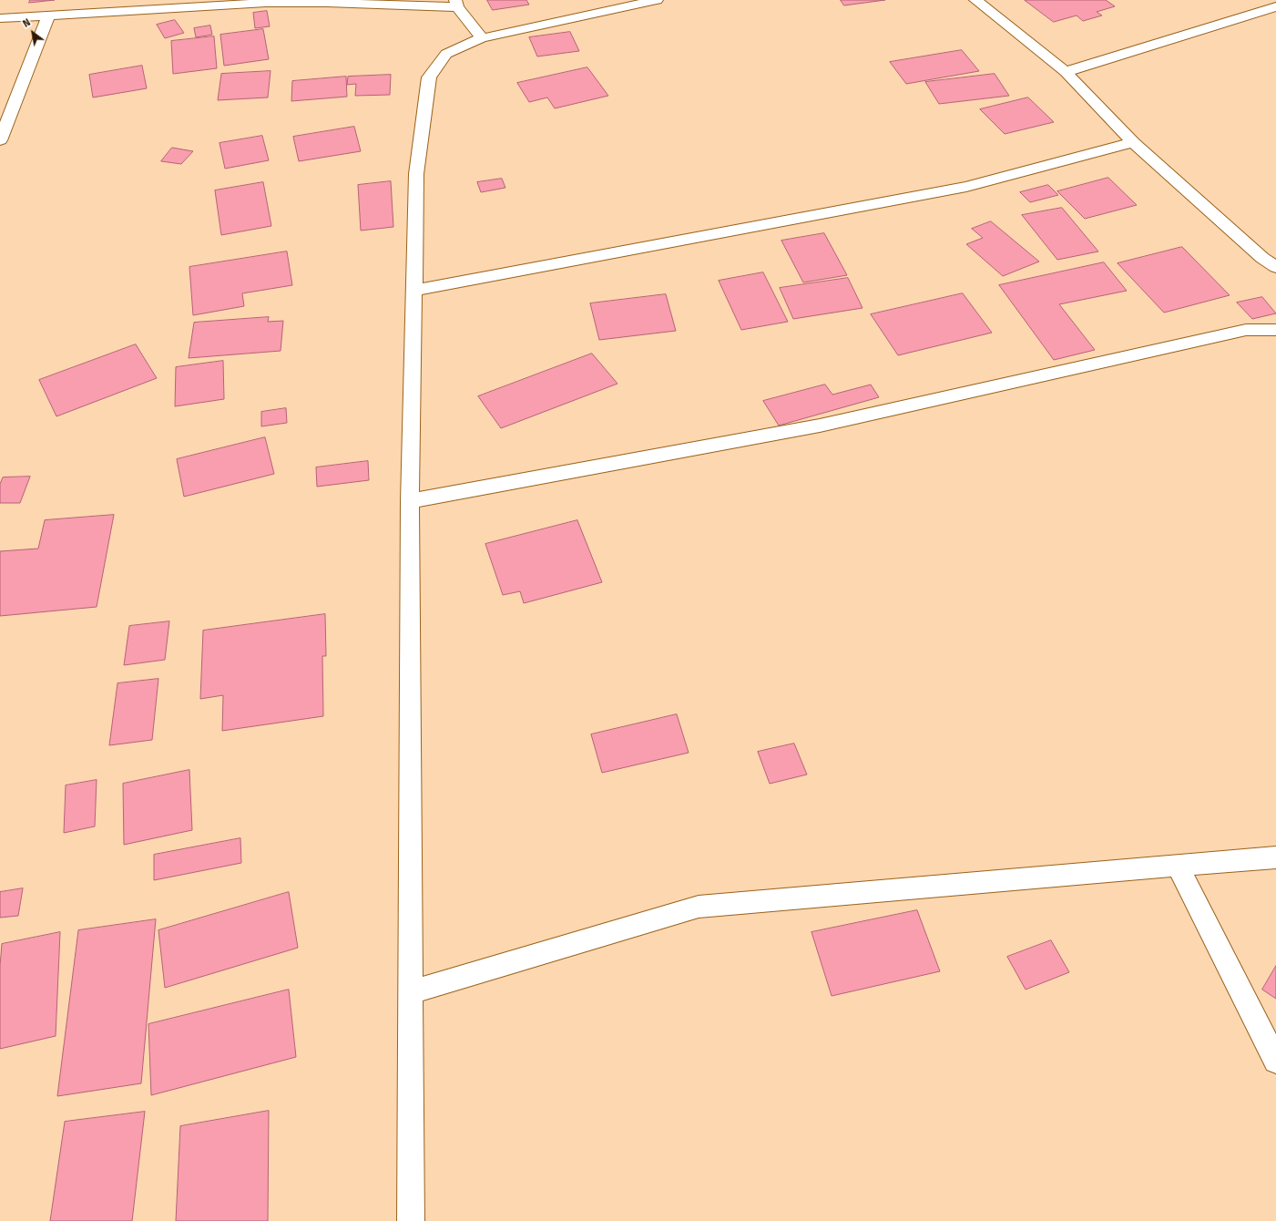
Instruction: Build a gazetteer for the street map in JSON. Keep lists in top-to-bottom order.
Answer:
{
  "north": "top left"
}
